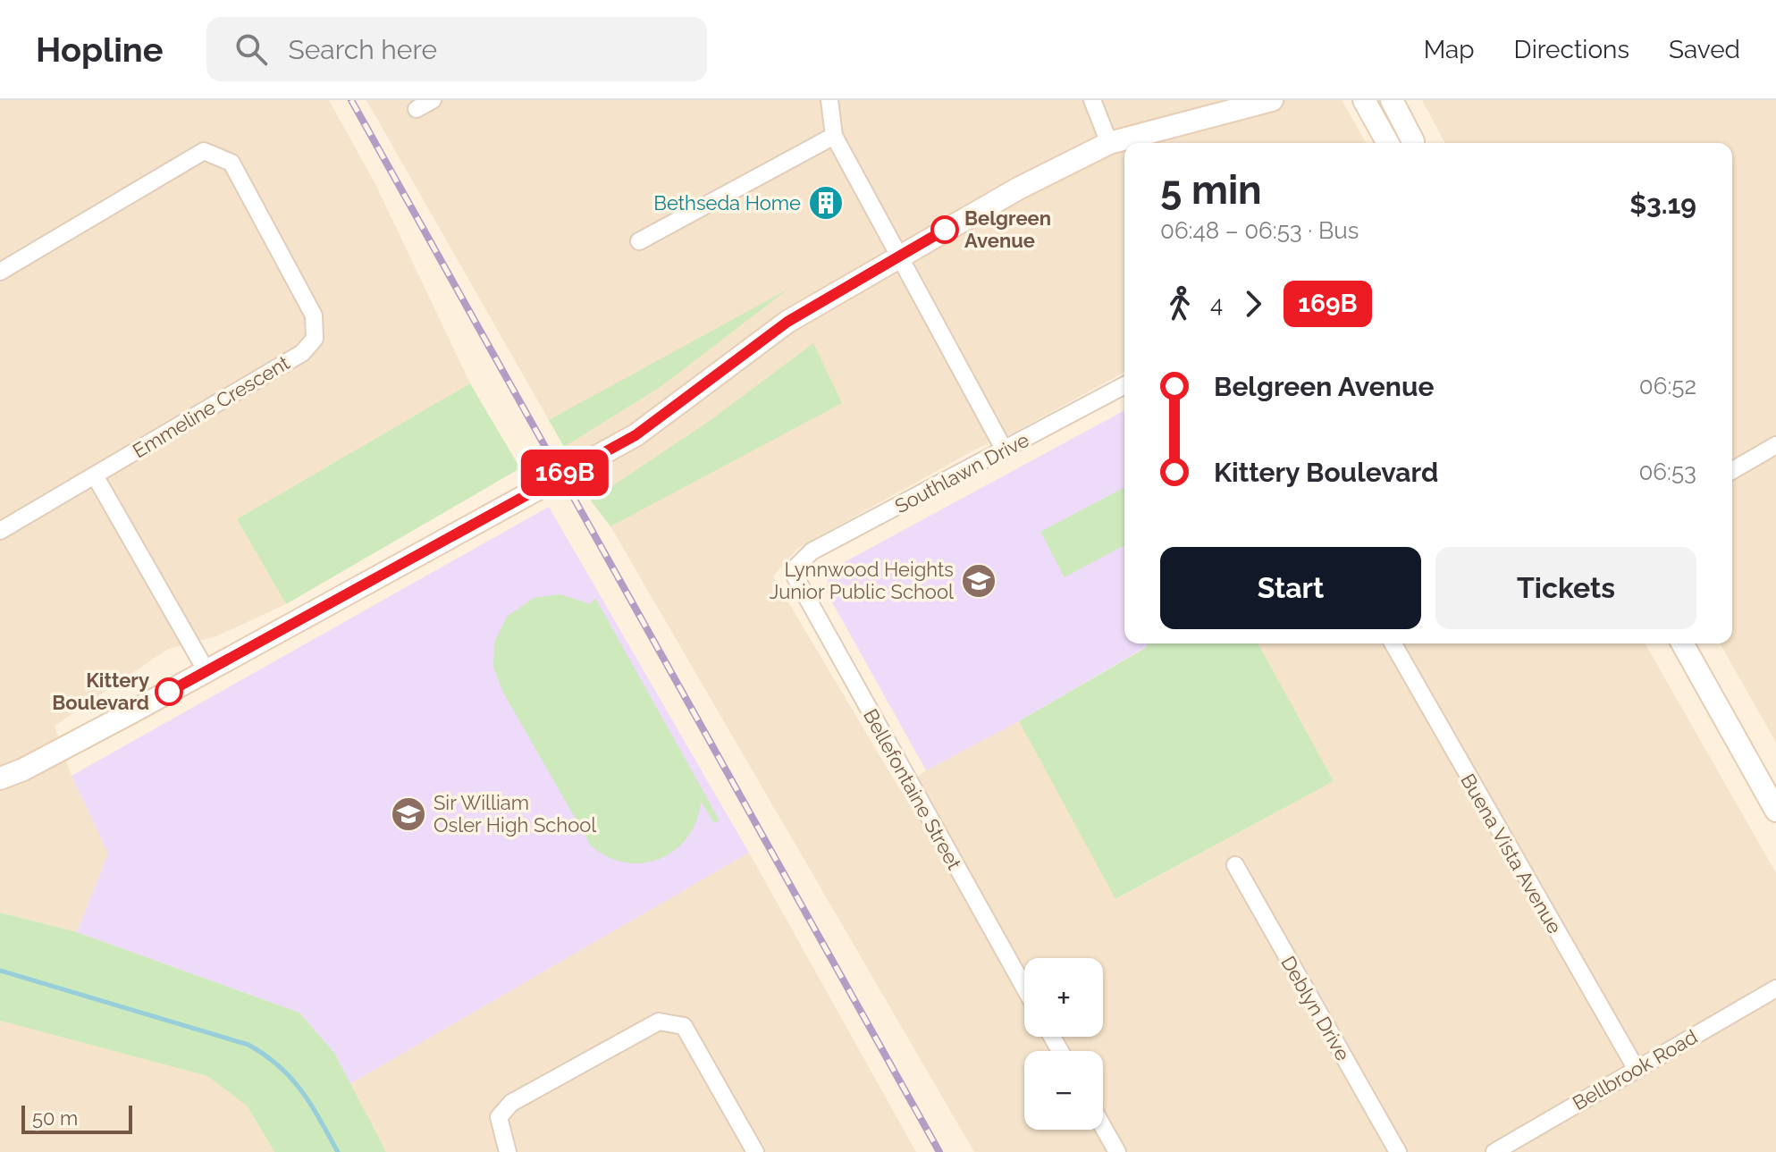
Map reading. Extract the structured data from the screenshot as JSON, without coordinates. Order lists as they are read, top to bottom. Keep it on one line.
{"streets":{"street":["Emmeline Crescent","Southlawn Drive","Bellefontaine Street","Buena Vista Avenue","Deblyn Drive","Bellbrook Road"]},"crossings":[["Southlawn Drive","Bellefontaine Street"],["Buena Vista Avenue","Bellbrook Road"]],"places":{"building":["Bethseda Home"],"other":["Belgreen Avenue","Kittery Boulevard"],"school or university":["Lynnwood Heights Junior Public School","Sir William Osler High School"]},"lines":["bus line 169B"],"scale_bar":"50 m","page":{"header":"Hopline","search":"Search here","nav":["Map","Directions","Saved"],"on_map":"169B","heading":["5 min","06:48 – 06:53 · Bus","$3.19"],"legs":["4","169B"],"list":[{"name":"Belgreen Avenue","value":"06:52"},{"name":"Kittery Boulevard","value":"06:53"}],"buttons":["Start","Tickets"],"map_buttons":["+","−"],"scale":"50 m"}}
